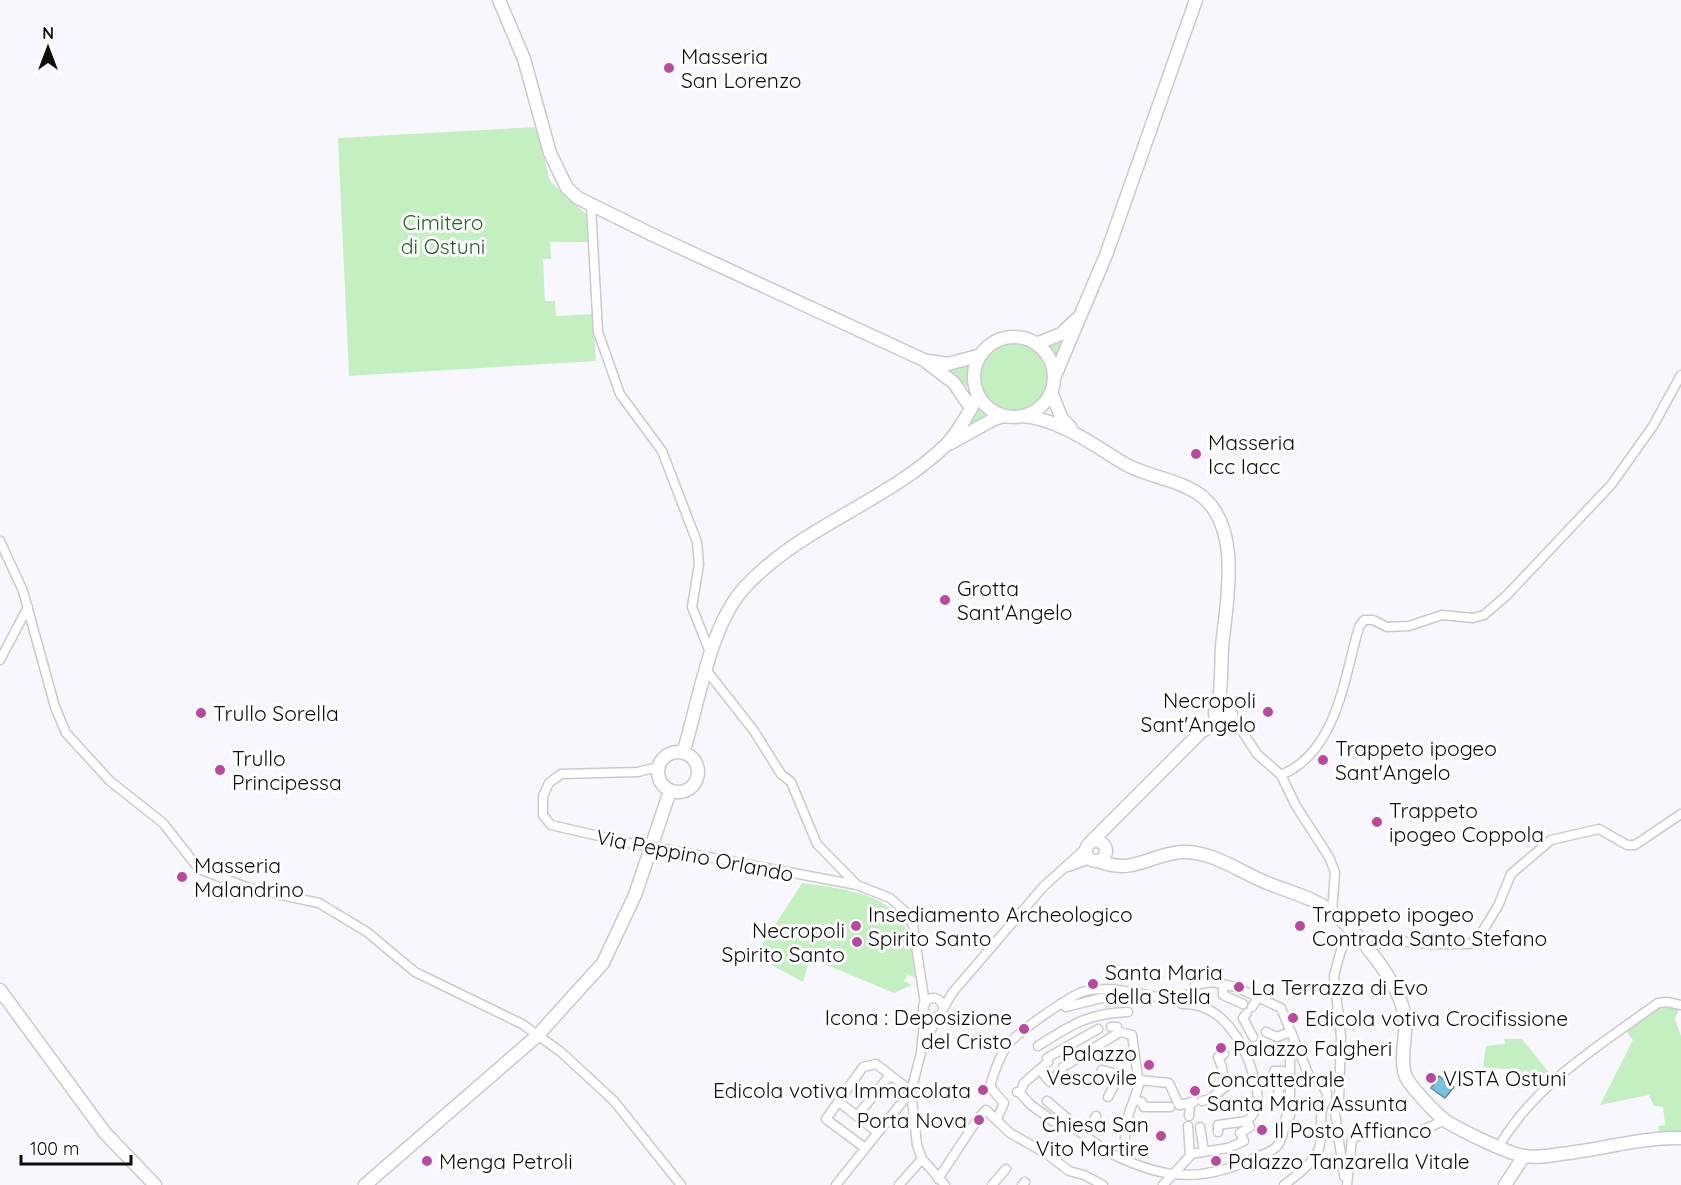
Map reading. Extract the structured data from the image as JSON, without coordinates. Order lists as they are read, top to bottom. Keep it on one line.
{"streets":{"street":["Via Peppino Orlando"]},"parks":["Cimitero di Ostuni"],"places":["Masseria San Lorenzo","Masseria Icc Iacc","Grotta Sant'Angelo","Necropoli Sant'Angelo","Trullo Sorella","Trappeto ipogeo Sant'Angelo","Trullo Principessa","Trappeto ipogeo Coppola","Masseria Malandrino","Insediamento Archeologico Spirito Santo","Trappeto ipogeo Contrada Santo Stefano","Necropoli Spirito Santo","Santa Maria della Stella","La Terrazza di Evo","Edicola votiva Crocifissione","Icona : Deposizione del Cristo","Palazzo Falgheri","Palazzo Vescovile","VISTA Ostuni","Edicola votiva Immacolata","Concattedrale Santa Maria Assunta","Porta Nova","Il Posto Affianco","Chiesa San Vito Martire","Menga Petroli","Palazzo Tanzarella Vitale"],"scale_bar":"100 m","north":"top"}
